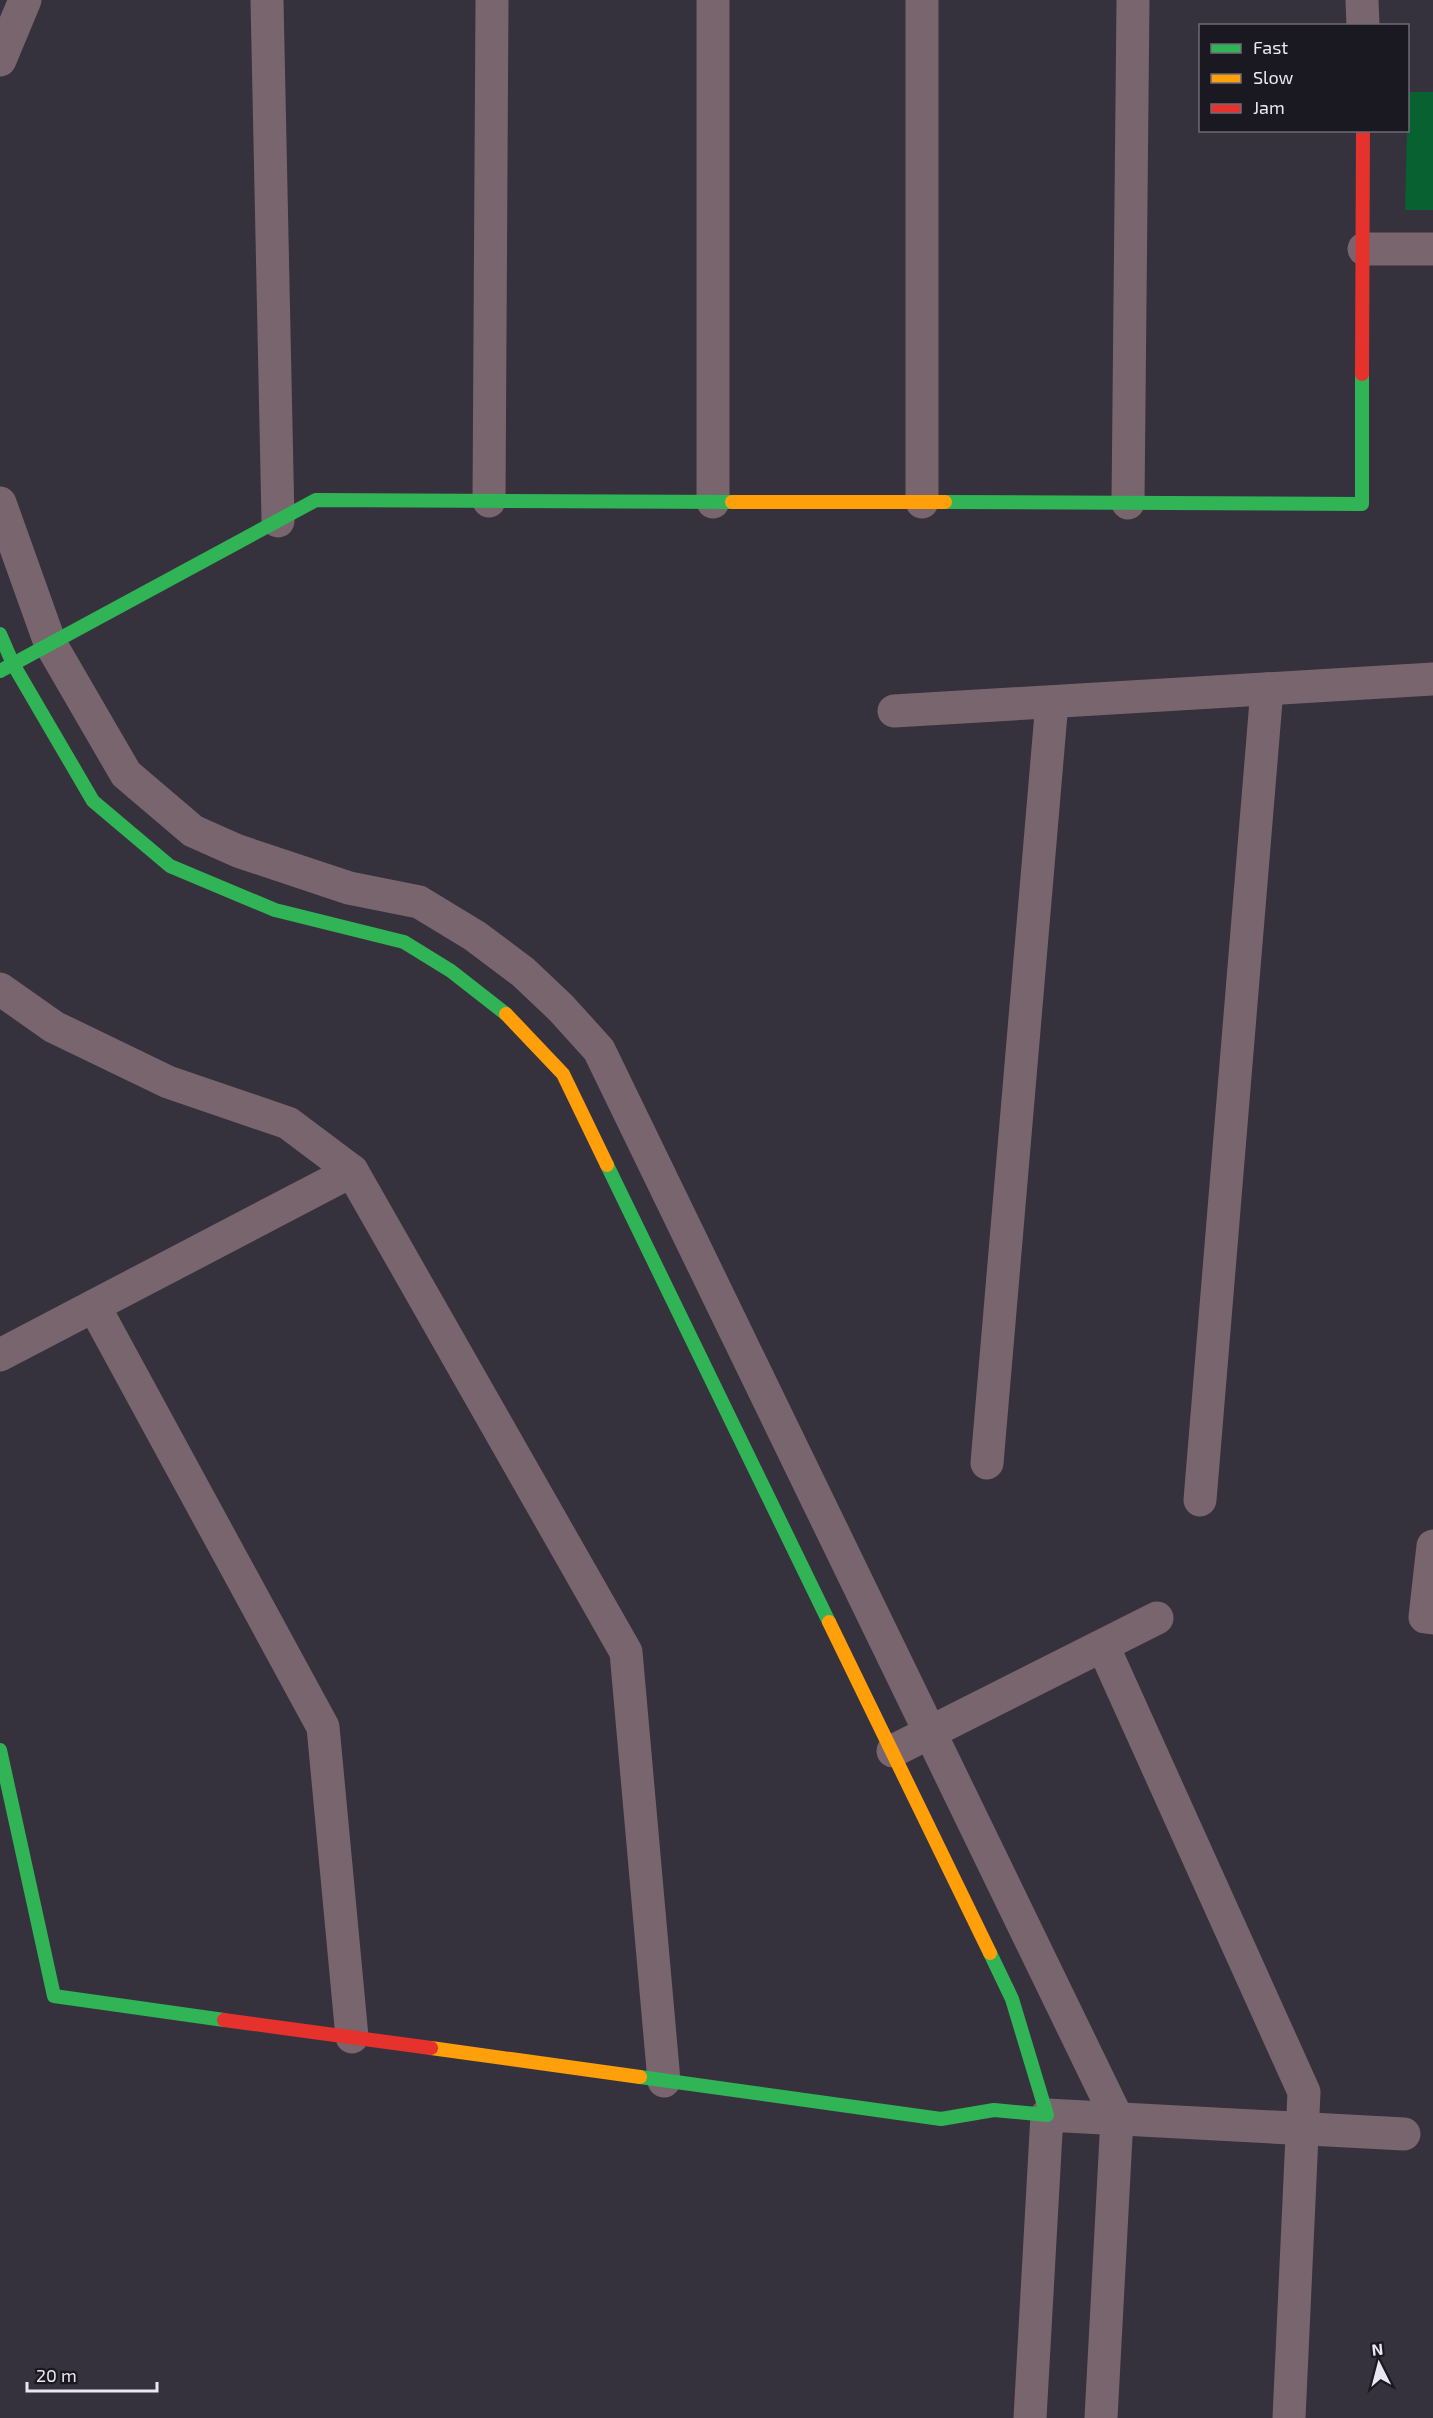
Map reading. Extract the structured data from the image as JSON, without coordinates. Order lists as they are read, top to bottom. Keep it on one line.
{"legend":["Fast","Slow","Jam"],"scale_bar":"20 m","north":"top"}
